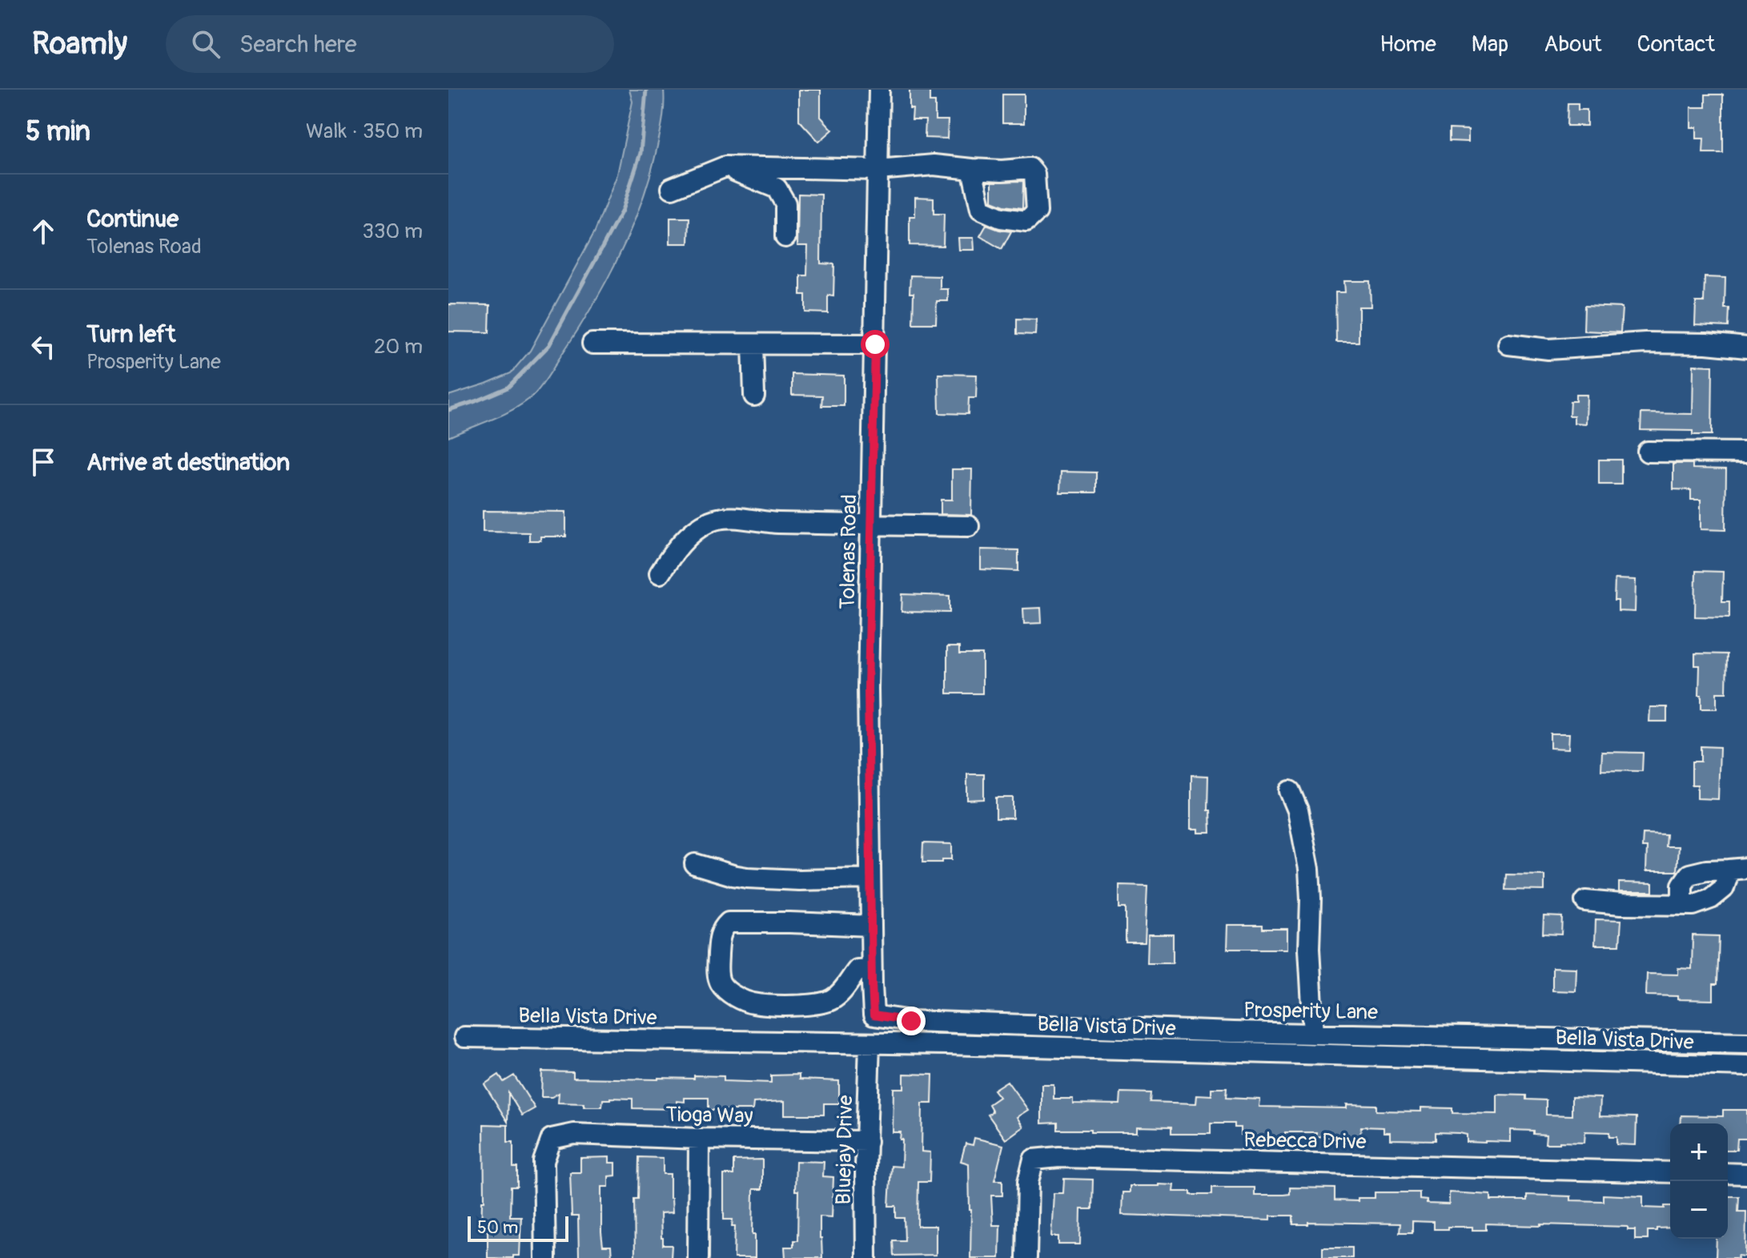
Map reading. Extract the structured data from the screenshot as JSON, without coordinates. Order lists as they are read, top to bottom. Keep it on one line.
{"streets":{"street":["Tolenas Road","Prosperity Lane","Bella Vista Drive","Tioga Way","Rebecca Drive","Bluejay Drive"]},"crossings":[["Tolenas Road","Prosperity Lane"],["Bella Vista Drive","Bluejay Drive"],["Tioga Way","Bluejay Drive"]],"scale_bar":"50 m","page":{"header":"Roamly","search":"Search here","nav":["Home","Map","About","Contact"],"heading":["5 min","Walk · 350 m"],"list":[["Continue","Tolenas Road","330 m"],["Turn left","Prosperity Lane","20 m"],"Arrive at destination"],"map_buttons":["+","−"],"scale":"50 m"}}
